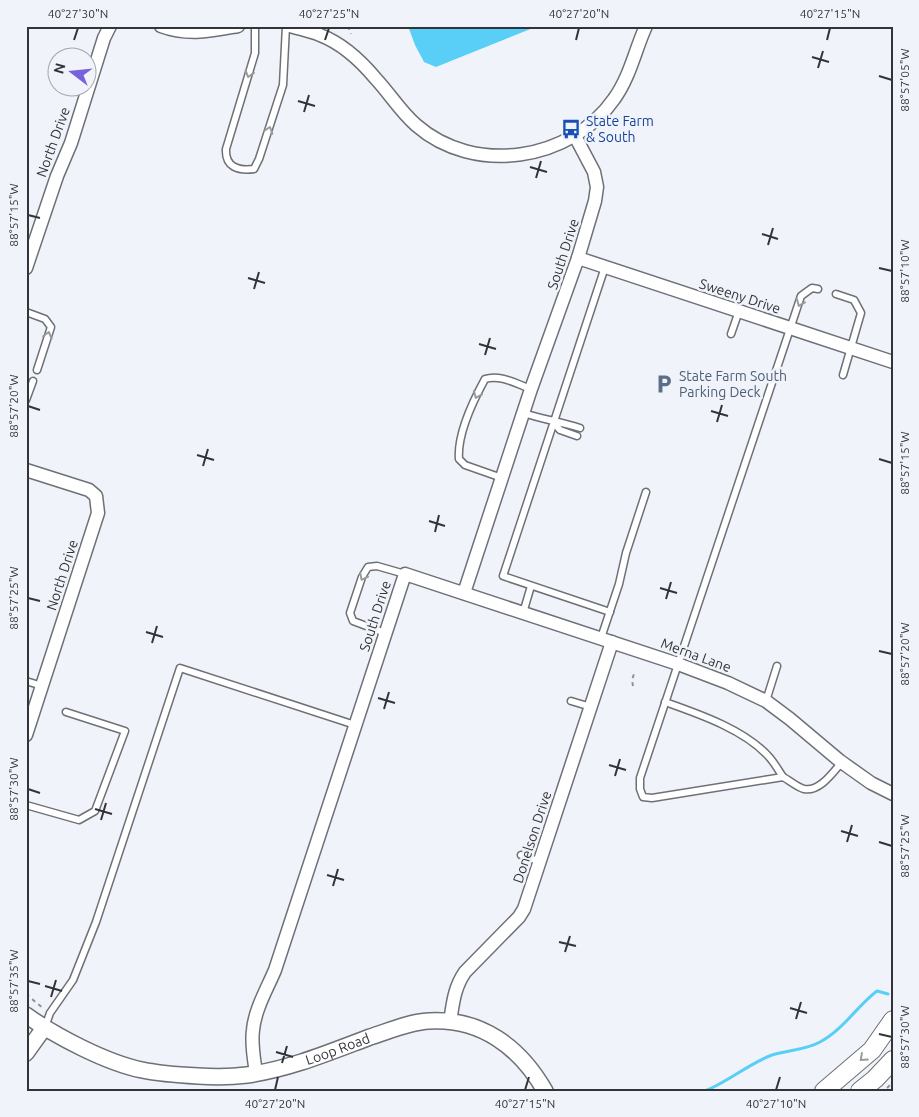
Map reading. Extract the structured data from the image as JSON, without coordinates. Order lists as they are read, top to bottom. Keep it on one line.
{"streets":{"street":["North Drive","South Drive","Sweeny Drive","Merna Lane","Donelson Drive","Loop Road"]},"crossings":[["South Drive","Sweeny Drive"],["South Drive","Merna Lane"],["South Drive","Loop Road"],["Merna Lane","Donelson Drive"],["Donelson Drive","Loop Road"]],"places":{"bus stop":["State Farm & South"],"parking":["State Farm South Parking Deck"]},"north":"left","coordinates":["40°27'30\"N","40°27'25\"N","40°27'20\"N","40°27'15\"N","88°57'05\"W","88°57'15\"W","88°57'10\"W","88°57'20\"W","88°57'25\"W","88°57'30\"W","88°57'35\"W","40°27'10\"N"]}
